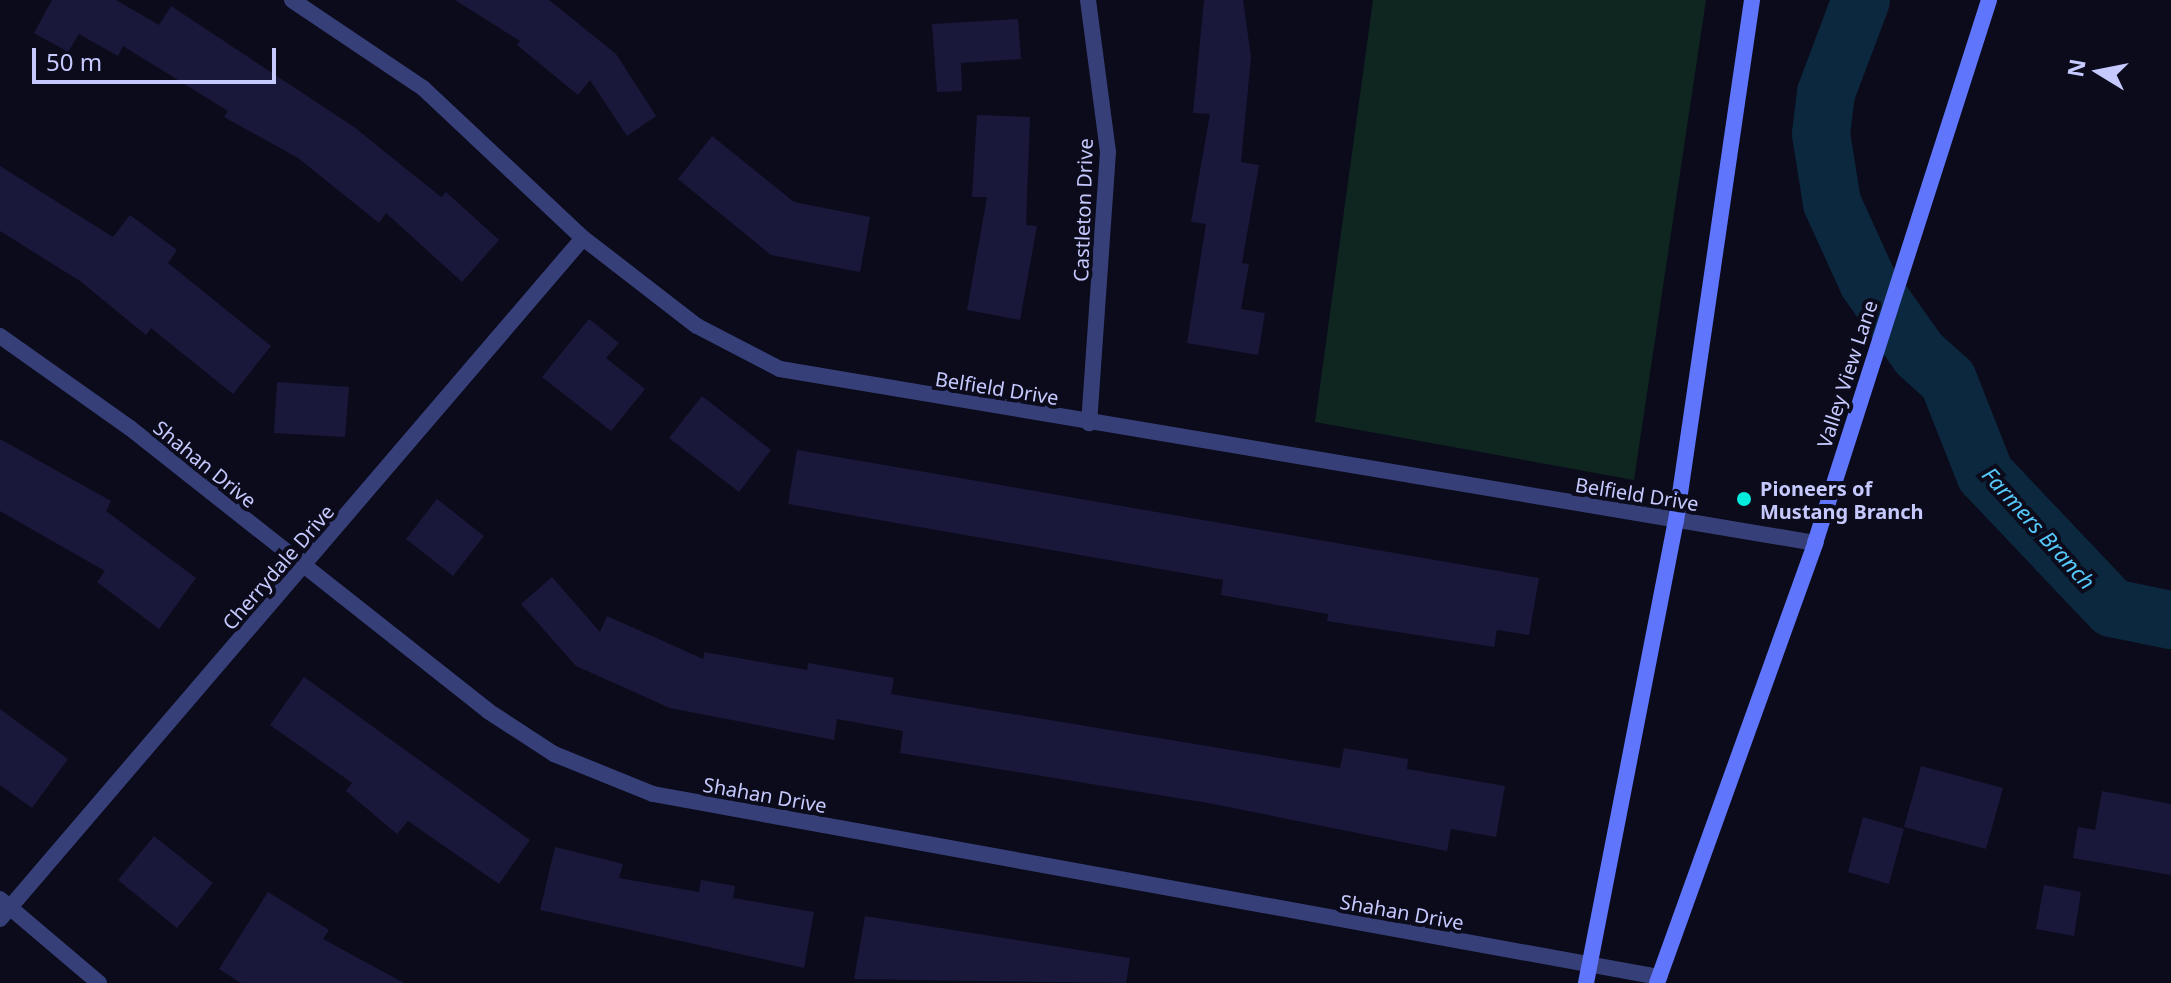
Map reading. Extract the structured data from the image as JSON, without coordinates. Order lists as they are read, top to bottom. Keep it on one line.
{"streets":{"main road":["Valley View Lane"],"street":["Castleton Drive","Belfield Drive","Shahan Drive","Cherrydale Drive"]},"crossings":[["Castleton Drive","Belfield Drive"],["Valley View Lane","Belfield Drive"],["Valley View Lane","Shahan Drive"],["Belfield Drive","Cherrydale Drive"],["Shahan Drive","Cherrydale Drive"]],"water":["Farmers Branch"],"places":["Pioneers of Mustang Branch"],"scale_bar":"50 m","north":"left"}
